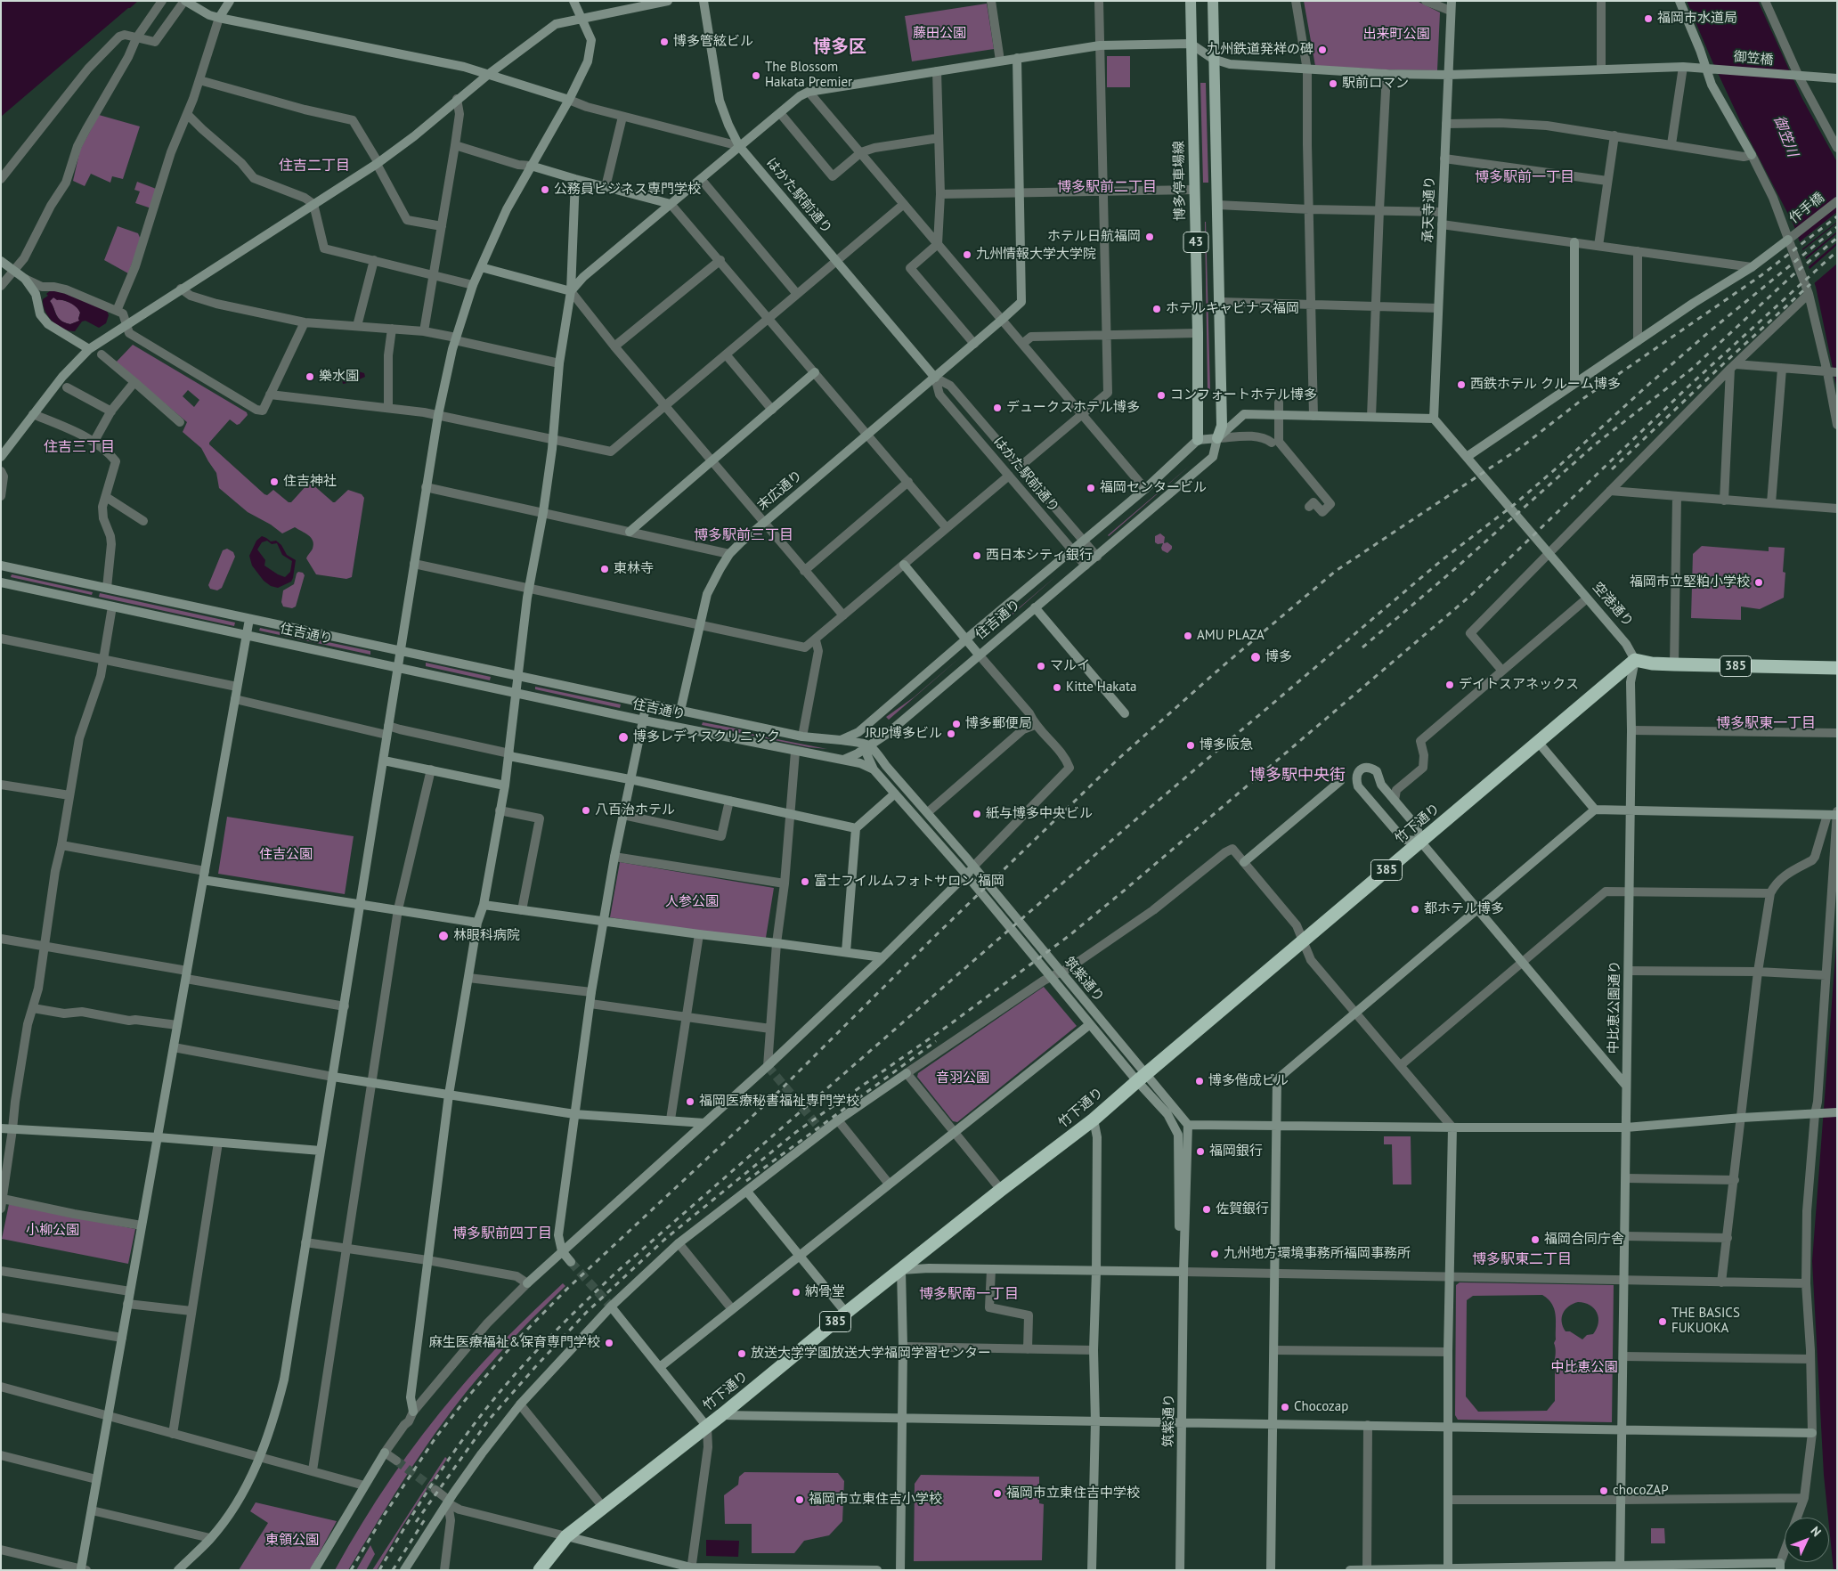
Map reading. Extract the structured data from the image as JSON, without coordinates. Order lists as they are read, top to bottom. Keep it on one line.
{"streets":{"highway":["385","竹下通り"],"main road":["博多停車場線","43"],"street":["御笠橋","はかた駅前通り","作手橋","承天寺通り","末広通り","空港通り","住吉通り","筑紫通り","中比恵公園通り"]},"crossings":[["御笠橋","博多停車場線"],["御笠橋","承天寺通り"],["御笠橋","43"],["博多停車場線","住吉通り"],["はかた駅前通り","末広通り"],["はかた駅前通り","住吉通り"],["承天寺通り","空港通り"],["43","住吉通り"],["末広通り","住吉通り"],["空港通り","385"],["空港通り","竹下通り"],["空港通り","中比恵公園通り"],["住吉通り","筑紫通り"],["385","竹下通り"],["385","中比恵公園通り"],["竹下通り","筑紫通り"],["竹下通り","中比恵公園通り"]],"districts":["博多区","住吉二丁目","博多駅前一丁目","博多駅前二丁目","住吉三丁目","博多駅前三丁目","博多駅東一丁目","博多駅中央街","博多駅前四丁目","博多駅東二丁目","博多駅南一丁目"],"water":["御笠川"],"parks":["藤田公園","出来町公園","住吉公園","人参公園","音羽公園","小柳公園","中比恵公園","東領公園"],"places":["福岡市水道局","博多管絃ビル","九州鉄道発祥の碑","The Blossom Hakata Premier","駅前ロマン","公務員ビジネス専門学校","ホテル日航福岡","九州情報大学大学院","ホテルキャビナス福岡","樂水園","西鉄ホテル クルーム博多","コンフォートホテル博多","デュークスホテル博多","住吉神社","福岡センタービル","西日本シティ銀行","東林寺","福岡市立堅粕小学校","AMU PLAZA","博多","マルイ","デイトスアネックス","Kitte Hakata","博多郵便局","JRJP博多ビル","博多レディスクリニック","博多阪急","八百治ホテル","紙与博多中央ビル","富士フイルムフォトサロン 福岡","都ホテル博多","林眼科病院","博多偕成ビル","福岡医療秘書福祉専門学校","福岡銀行","佐賀銀行","福岡合同庁舎","九州地方環境事務所福岡事務所","納骨堂","THE BASICS FUKUOKA","麻生医療福祉&保育専門学校","放送大学学園放送大学福岡学習センター","Chocozap","chocoZAP","福岡市立東住吉中学校","福岡市立東住吉小学校"],"north":"top right"}
